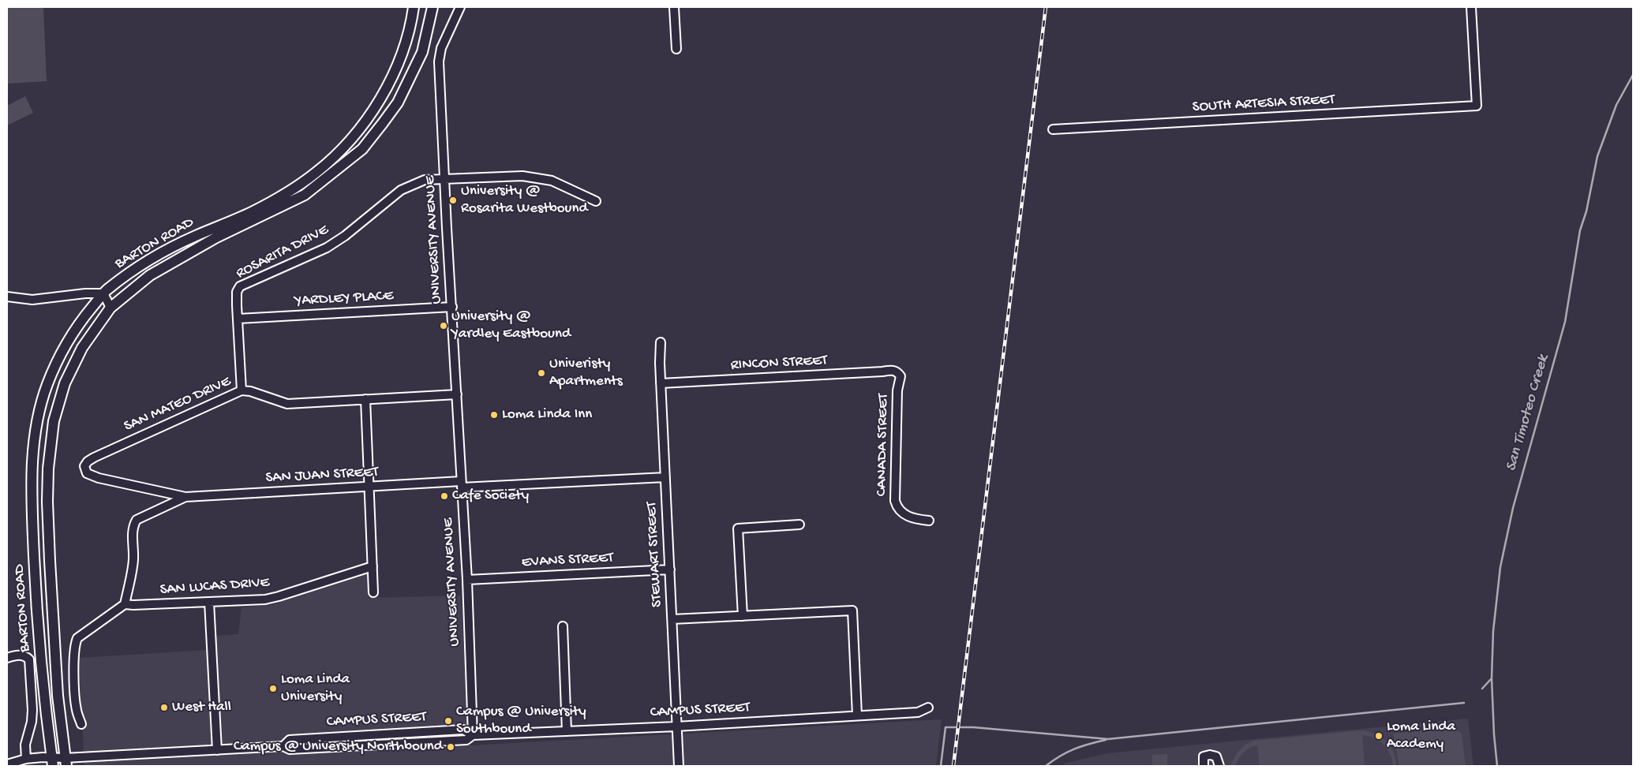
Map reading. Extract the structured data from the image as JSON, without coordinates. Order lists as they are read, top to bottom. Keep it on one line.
{"streets":{"main road":["BARTON ROAD"],"street":["SOUTH ARTESIA STREET","UNIVERSITY AVENUE","ROSARITA DRIVE","YARDLEY PLACE","RINCON STREET","SAN MATEO DRIVE","CANADA STREET","SAN JUAN STREET","STEWART STREET","EVANS STREET","SAN LUCAS DRIVE","CAMPUS STREET"]},"crossings":[["UNIVERSITY AVENUE","ROSARITA DRIVE"],["UNIVERSITY AVENUE","YARDLEY PLACE"],["UNIVERSITY AVENUE","SAN MATEO DRIVE"],["UNIVERSITY AVENUE","SAN JUAN STREET"],["UNIVERSITY AVENUE","EVANS STREET"],["UNIVERSITY AVENUE","CAMPUS STREET"],["BARTON ROAD","CAMPUS STREET"],["ROSARITA DRIVE","YARDLEY PLACE"],["ROSARITA DRIVE","SAN MATEO DRIVE"],["RINCON STREET","CANADA STREET"],["RINCON STREET","STEWART STREET"],["SAN MATEO DRIVE","SAN JUAN STREET"],["SAN JUAN STREET","STEWART STREET"],["SAN JUAN STREET","SAN LUCAS DRIVE"],["STEWART STREET","EVANS STREET"],["STEWART STREET","CAMPUS STREET"]],"water":["San Timoteo Creek"],"places":["University @ Rosarita Westbound","University @ Yardley Eastbound","Univeristy Apartments","Loma Linda Inn","Cafe Society","Loma Linda University","West Hall","Campus @ University Southbound","Loma Linda Academy","Campus @ University Northbound"]}
